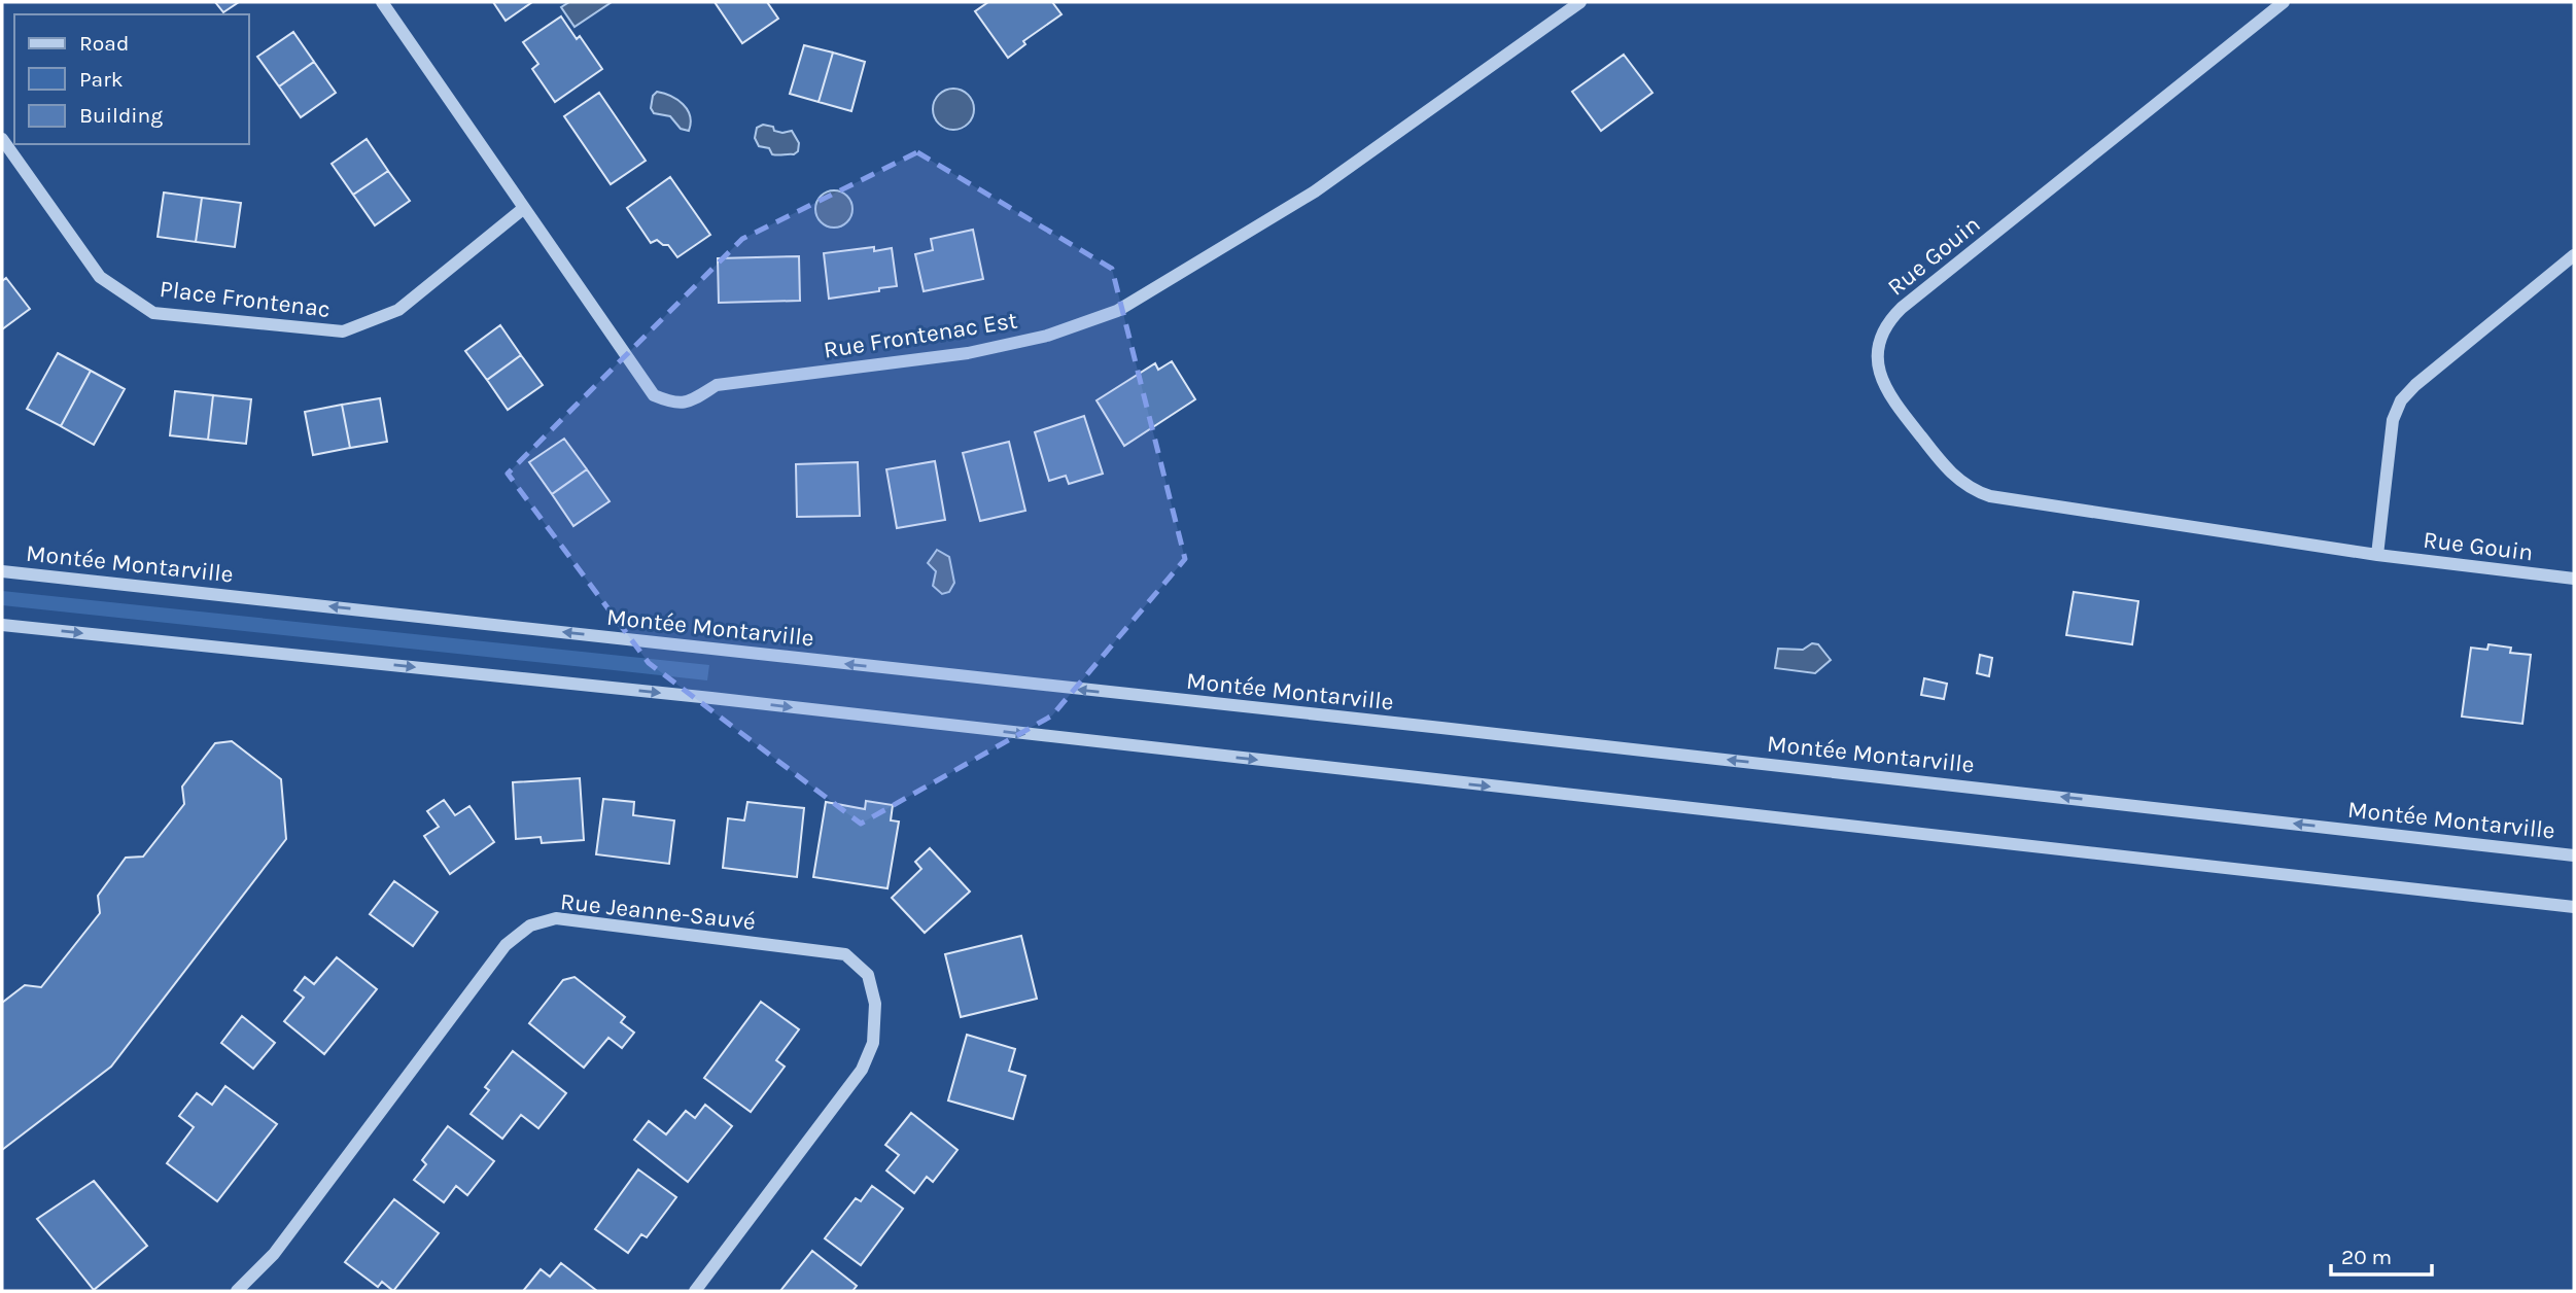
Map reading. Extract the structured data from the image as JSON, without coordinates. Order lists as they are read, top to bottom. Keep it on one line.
{"streets":{"street":["Rue Gouin","Place Frontenac","Rue Frontenac Est","Montée Montarville","Rue Jeanne-Sauvé"]},"crossings":[["Place Frontenac","Rue Frontenac Est"]],"legend":["Road","Park","Building"],"scale_bar":"20 m"}
